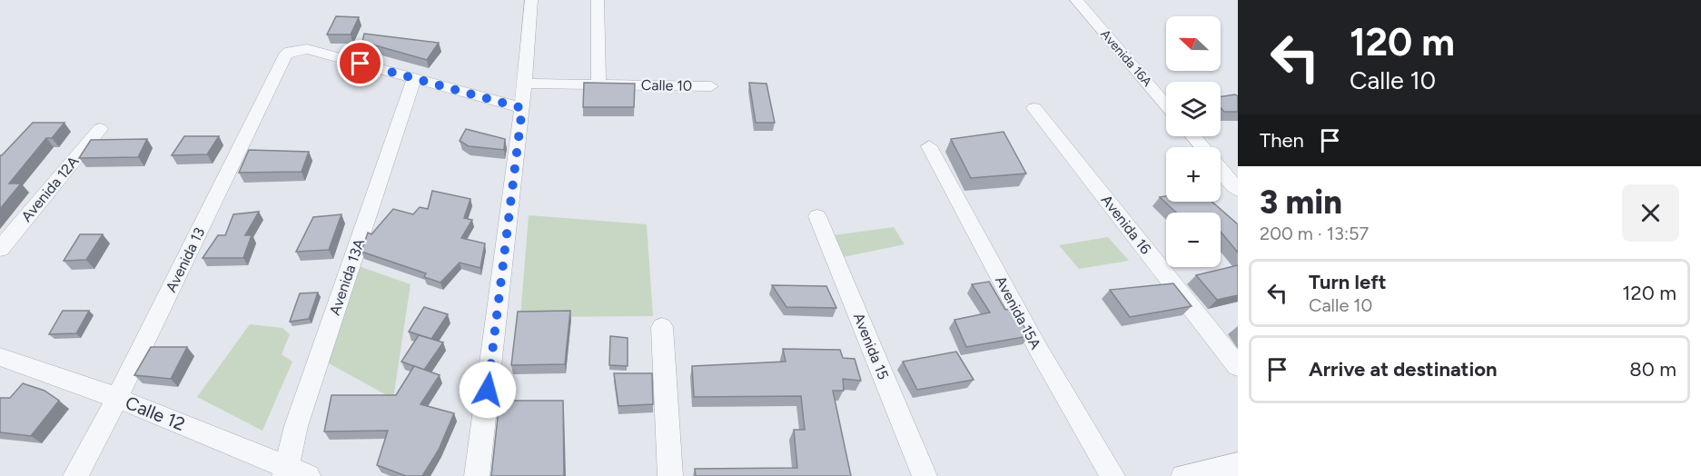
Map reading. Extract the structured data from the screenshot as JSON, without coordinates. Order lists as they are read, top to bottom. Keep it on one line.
{"streets":{"street":["Avenida 16A","Calle 10","Avenida 12A","Avenida 16","Avenida 13","Avenida 13A","Avenida 15A","Avenida 15","Calle 12"]},"crossings":[["Avenida 13","Avenida 13A"],["Avenida 13","Calle 12"],["Avenida 13A","Calle 12"]],"north":"left","page":{"turn":["120 m","Calle 10"],"map_buttons":["+","−"],"then":"Then","heading":["3 min","200 m · 13:57"],"list":[{"name":"Turn left","note":"Calle 10","value":"120 m"},{"name":"Arrive at destination","value":"80 m"}]}}
